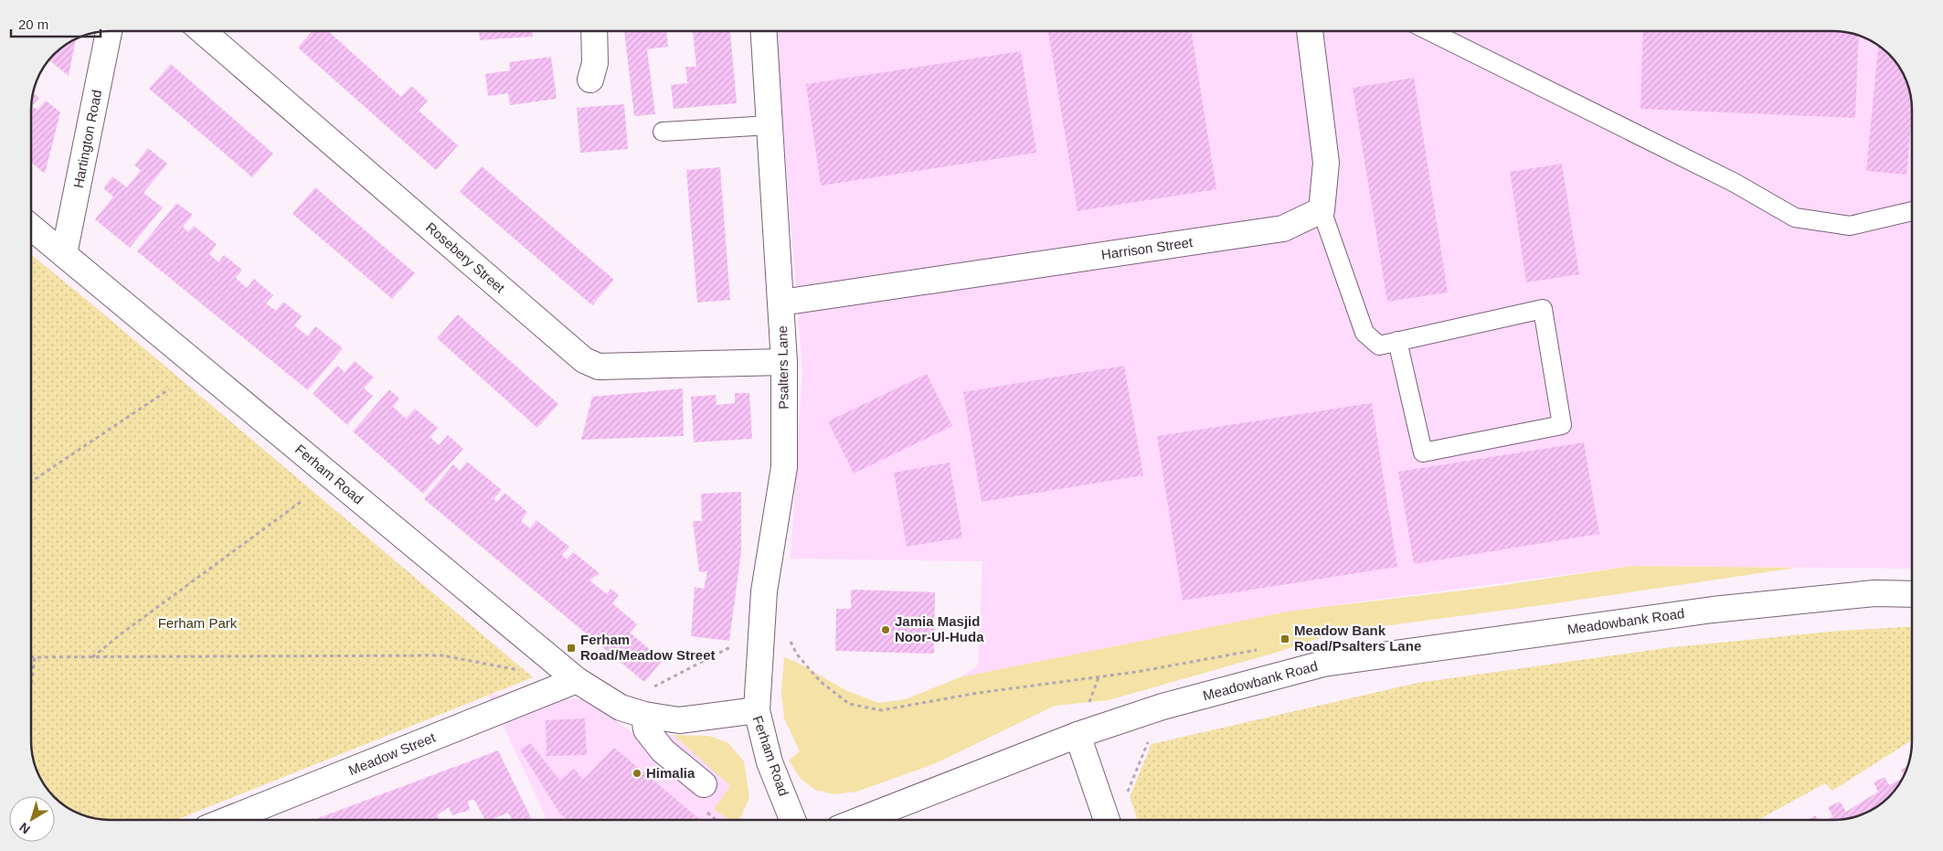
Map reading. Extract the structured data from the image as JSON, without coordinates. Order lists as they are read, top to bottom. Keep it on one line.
{"streets":{"street":["Hartington Road","Harrison Street","Rosebery Street","Psalters Lane","Ferham Road","Meadowbank Road","Meadow Street"]},"crossings":[["Hartington Road","Ferham Road"],["Harrison Street","Psalters Lane"],["Rosebery Street","Psalters Lane"],["Psalters Lane","Ferham Road"],["Ferham Road","Meadow Street"]],"parks":["Ferham Park"],"places":{"other":["Jamia Masjid Noor-Ul-Huda","Himalia"],"transit":["Meadow Bank Road/Psalters Lane","Ferham Road/Meadow Street"]},"scale_bar":"20 m","north":"bottom left"}
